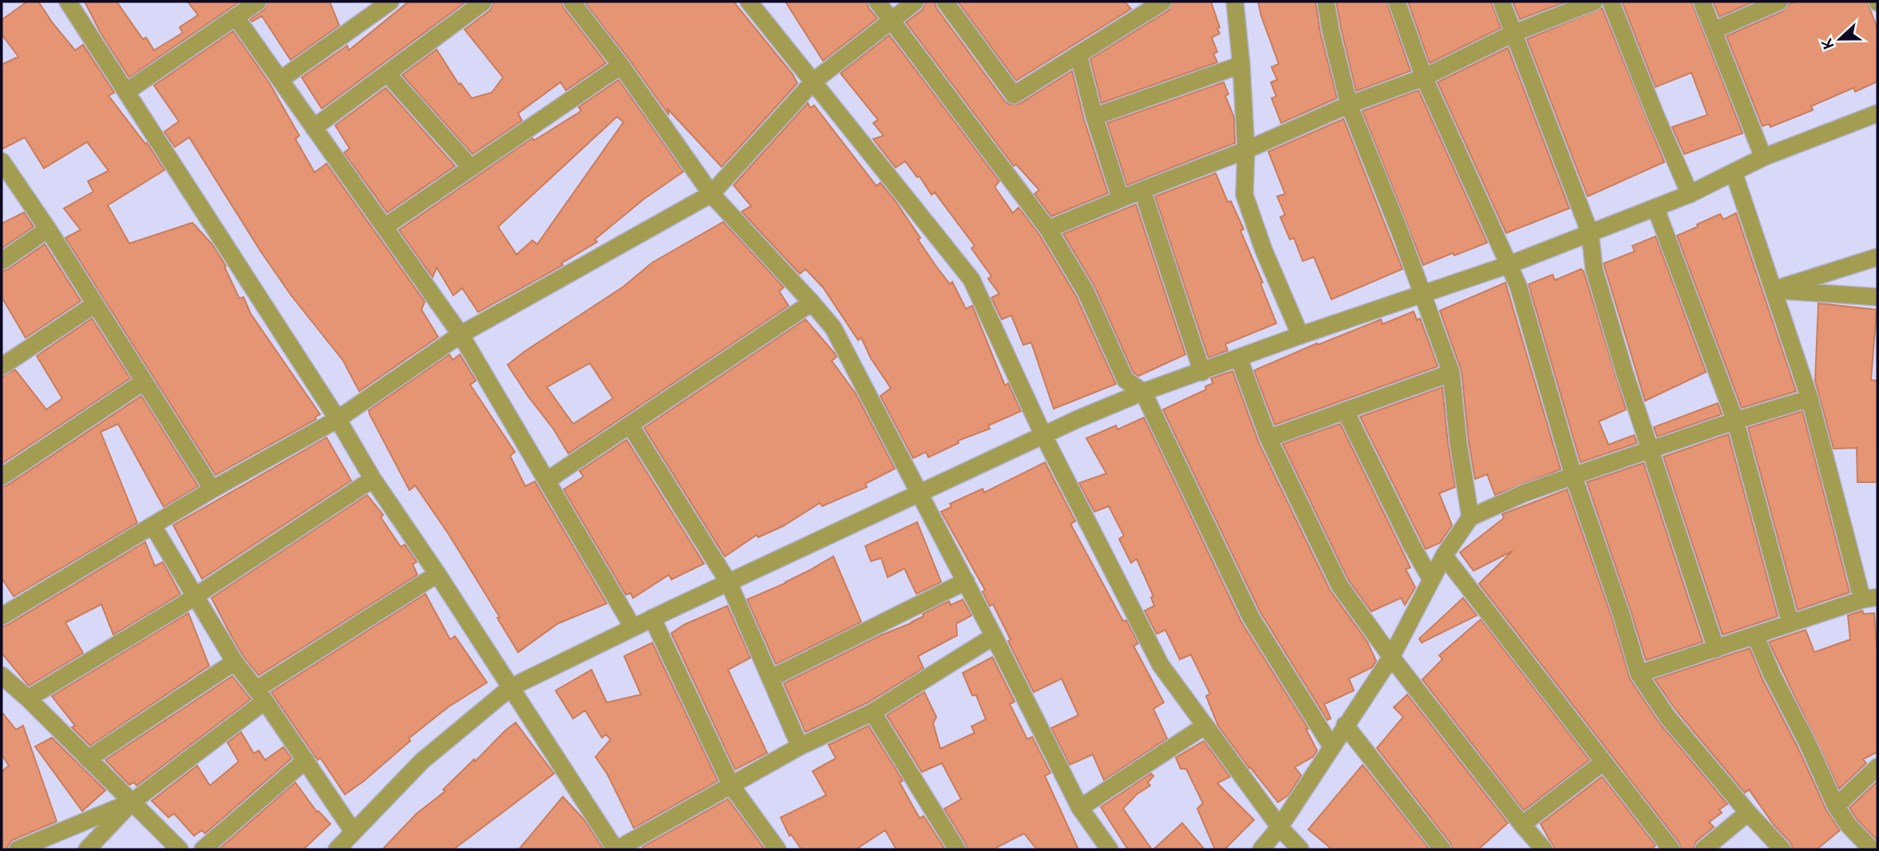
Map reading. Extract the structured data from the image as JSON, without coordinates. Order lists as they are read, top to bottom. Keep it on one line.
{"north":"left"}
